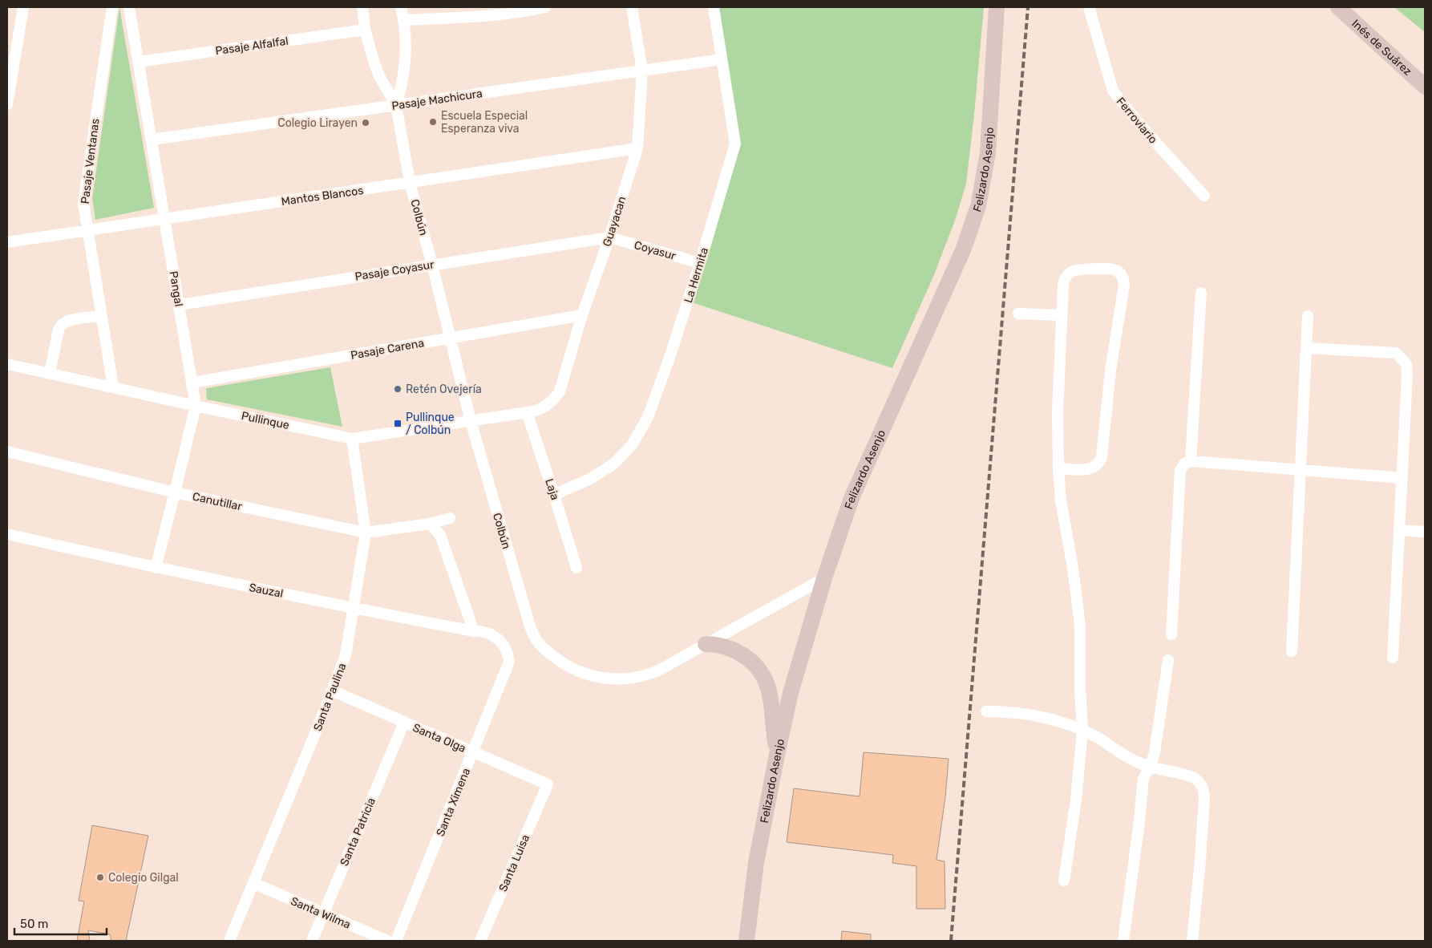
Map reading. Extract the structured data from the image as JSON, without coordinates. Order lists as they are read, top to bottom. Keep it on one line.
{"streets":{"street":["Pasaje Alfalfal","Inés de Suárez","Pasaje Machicura","Ferroviario","Pasaje Ventanas","Felizardo Asenjo","Mantos Blancos","Colbún","Guayacan","Coyasur","Pasaje Coyasur","La Hermita","Pangal","Pasaje Carena","Pullinque","Laja","Canutillar","Sauzal","Santa Paulina","Santa Olga","Santa Ximena","Santa Patricia","Santa Luisa","Santa Wilma"]},"crossings":[["Pasaje Alfalfal","Colbún"],["Pasaje Alfalfal","Pangal"],["Pasaje Machicura","Colbún"],["Pasaje Machicura","Guayacan"],["Pasaje Machicura","La Hermita"],["Pasaje Machicura","Pangal"],["Pasaje Ventanas","Mantos Blancos"],["Pasaje Ventanas","Pullinque"],["Felizardo Asenjo","Colbún"],["Mantos Blancos","Colbún"],["Mantos Blancos","Guayacan"],["Mantos Blancos","Pangal"],["Colbún","Pasaje Coyasur"],["Colbún","Pasaje Carena"],["Colbún","Pullinque"],["Guayacan","Coyasur"],["Guayacan","Pasaje Coyasur"],["Guayacan","Pasaje Carena"],["Guayacan","Pullinque"],["Guayacan","Laja"],["Coyasur","Pasaje Coyasur"],["Coyasur","La Hermita"],["Pasaje Coyasur","Pangal"],["La Hermita","Laja"],["Pangal","Pasaje Carena"],["Pangal","Pullinque"],["Pangal","Canutillar"],["Pangal","Sauzal"],["Pullinque","Laja"],["Pullinque","Santa Paulina"],["Canutillar","Santa Paulina"],["Sauzal","Santa Paulina"],["Sauzal","Santa Ximena"],["Santa Paulina","Santa Olga"],["Santa Paulina","Santa Wilma"],["Santa Olga","Santa Ximena"],["Santa Olga","Santa Patricia"],["Santa Olga","Santa Luisa"],["Santa Patricia","Santa Wilma"]],"places":{"other":["Escuela Especial Esperanza viva","Colegio Lirayen","Retén Ovejería","Colegio Gilgal"],"transit":["Pullinque / Colbún"]},"scale_bar":"50 m"}
